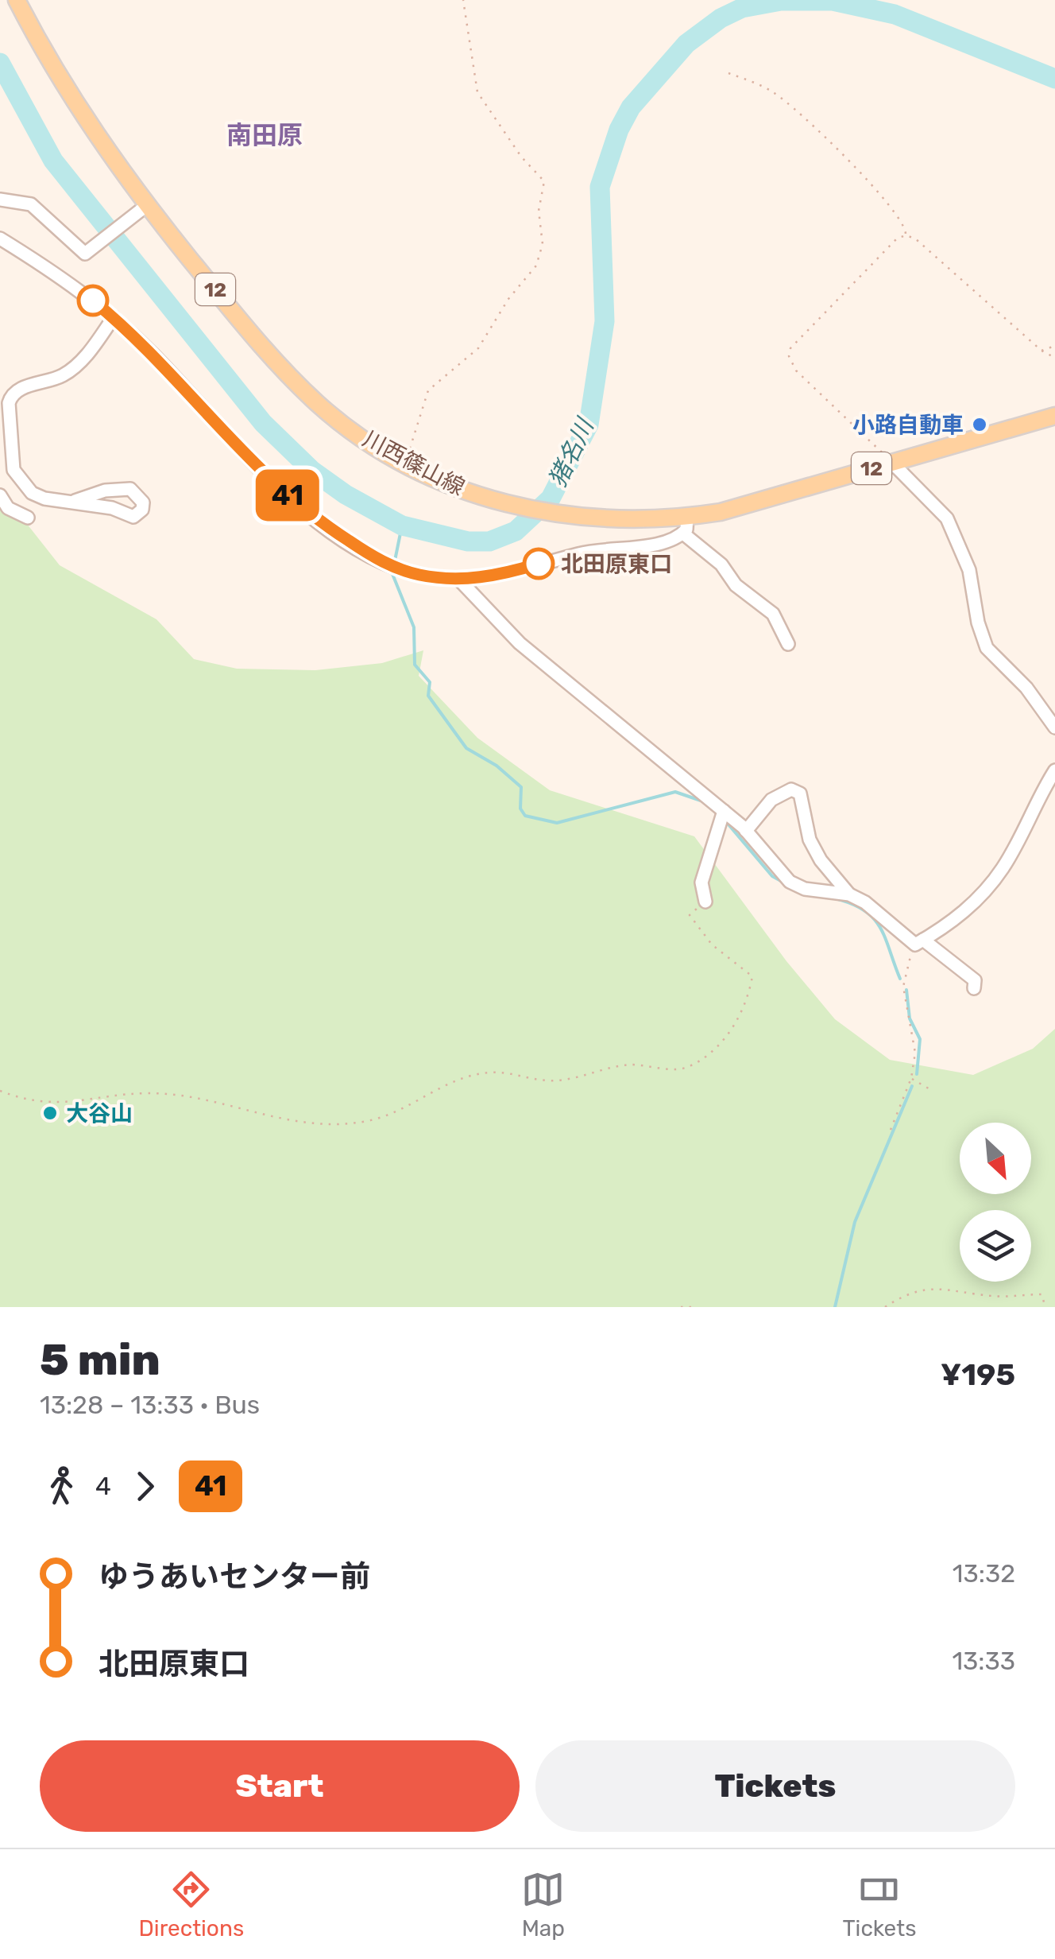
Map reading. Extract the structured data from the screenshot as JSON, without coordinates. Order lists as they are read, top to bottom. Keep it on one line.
{"streets":{"main road":["12","川西篠山線"]},"districts":["南田原"],"water":["猪名川"],"places":["小路自動車","北田原東口","大谷山"],"lines":["bus line 41"],"north":"bottom right","page":{"on_map":"41","heading":["5 min","13:28 – 13:33 · Bus","¥195"],"legs":["4","41"],"list":[{"name":"ゆうあいセンター前","value":"13:32"},{"name":"北田原東口","value":"13:33"}],"buttons":["Start","Tickets"],"tabs":["Directions","Map","Tickets"]}}
